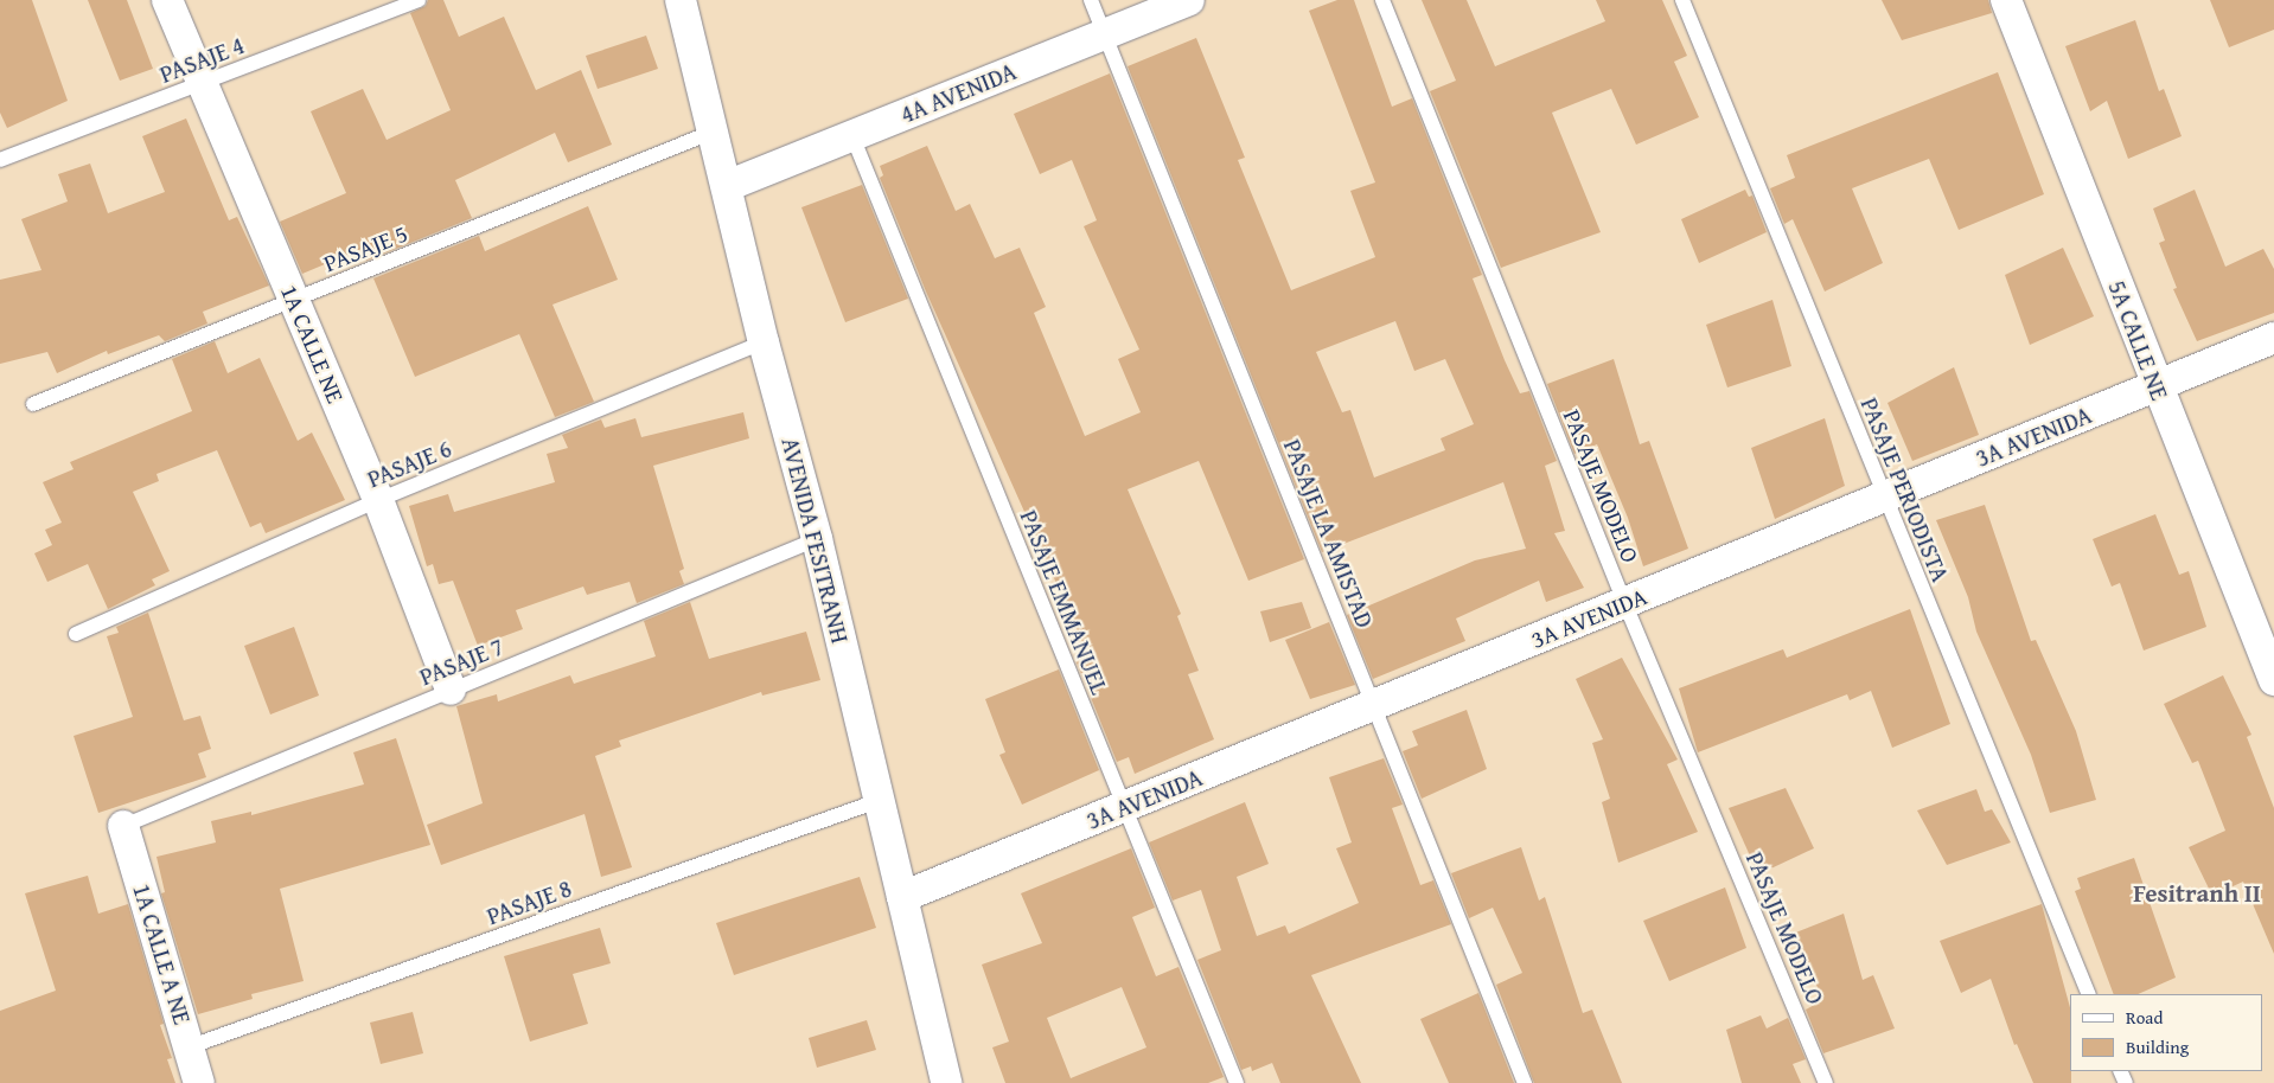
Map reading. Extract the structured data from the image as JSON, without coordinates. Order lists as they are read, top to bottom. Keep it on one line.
{"streets":{"street":["4A AVENIDA","5A CALLE NE","1A CALLE NE","3A AVENIDA","AVENIDA FESITRANH","1A CALLE A NE"],"lane":["PASAJE 4","PASAJE 5","PASAJE 6","PASAJE MODELO","PASAJE PERIODISTA","PASAJE LA AMISTAD","PASAJE EMMANUEL","PASAJE 7","PASAJE 8"]},"crossings":[["PASAJE 4","1A CALLE NE"],["4A AVENIDA","PASAJE LA AMISTAD"],["4A AVENIDA","AVENIDA FESITRANH"],["4A AVENIDA","PASAJE EMMANUEL"],["PASAJE 5","1A CALLE NE"],["PASAJE 5","AVENIDA FESITRANH"],["5A CALLE NE","3A AVENIDA"],["1A CALLE NE","PASAJE 6"],["1A CALLE NE","PASAJE 7"],["3A AVENIDA","PASAJE MODELO"],["3A AVENIDA","PASAJE PERIODISTA"],["3A AVENIDA","PASAJE LA AMISTAD"],["3A AVENIDA","AVENIDA FESITRANH"],["3A AVENIDA","PASAJE EMMANUEL"],["PASAJE 6","AVENIDA FESITRANH"],["AVENIDA FESITRANH","PASAJE 7"],["AVENIDA FESITRANH","PASAJE 8"],["PASAJE 7","1A CALLE A NE"],["PASAJE 8","1A CALLE A NE"]],"districts":["Fesitranh II"],"legend":["Road","Building"]}
